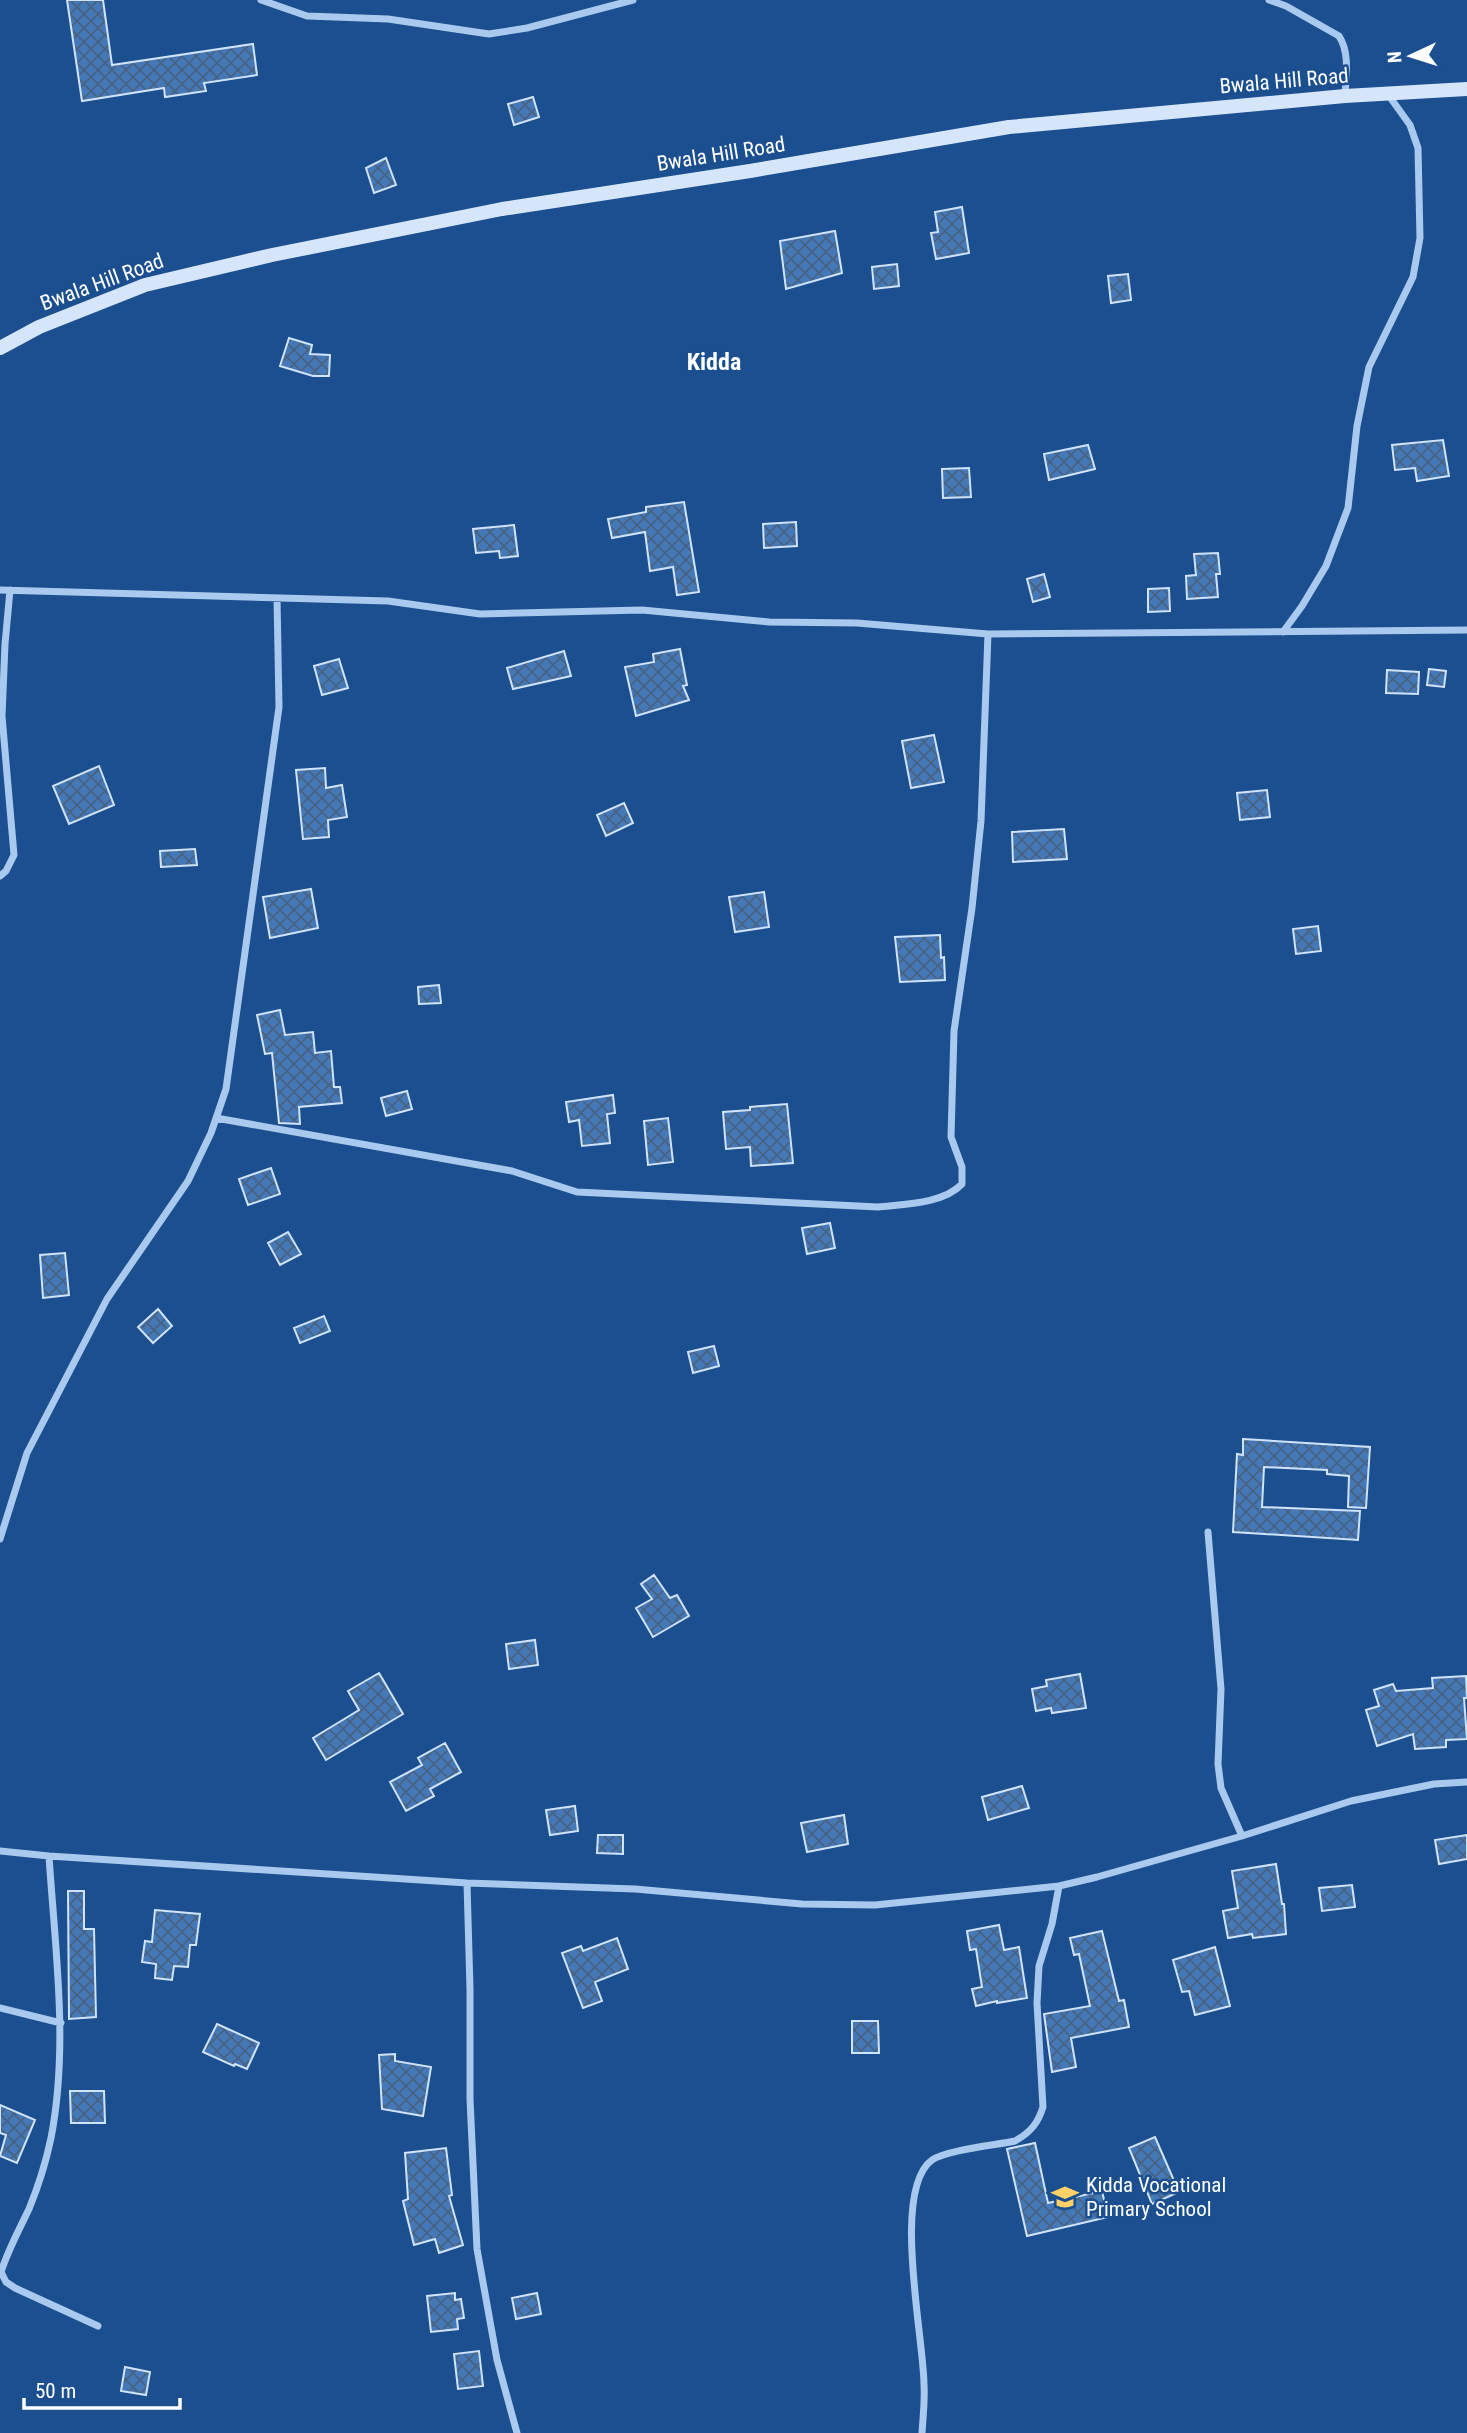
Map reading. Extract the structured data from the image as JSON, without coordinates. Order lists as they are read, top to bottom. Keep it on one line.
{"streets":{"street":["Bwala Hill Road"]},"districts":["Kidda"],"places":{"school or university":["Kidda Vocational Primary School"]},"scale_bar":"50 m","north":"left"}
